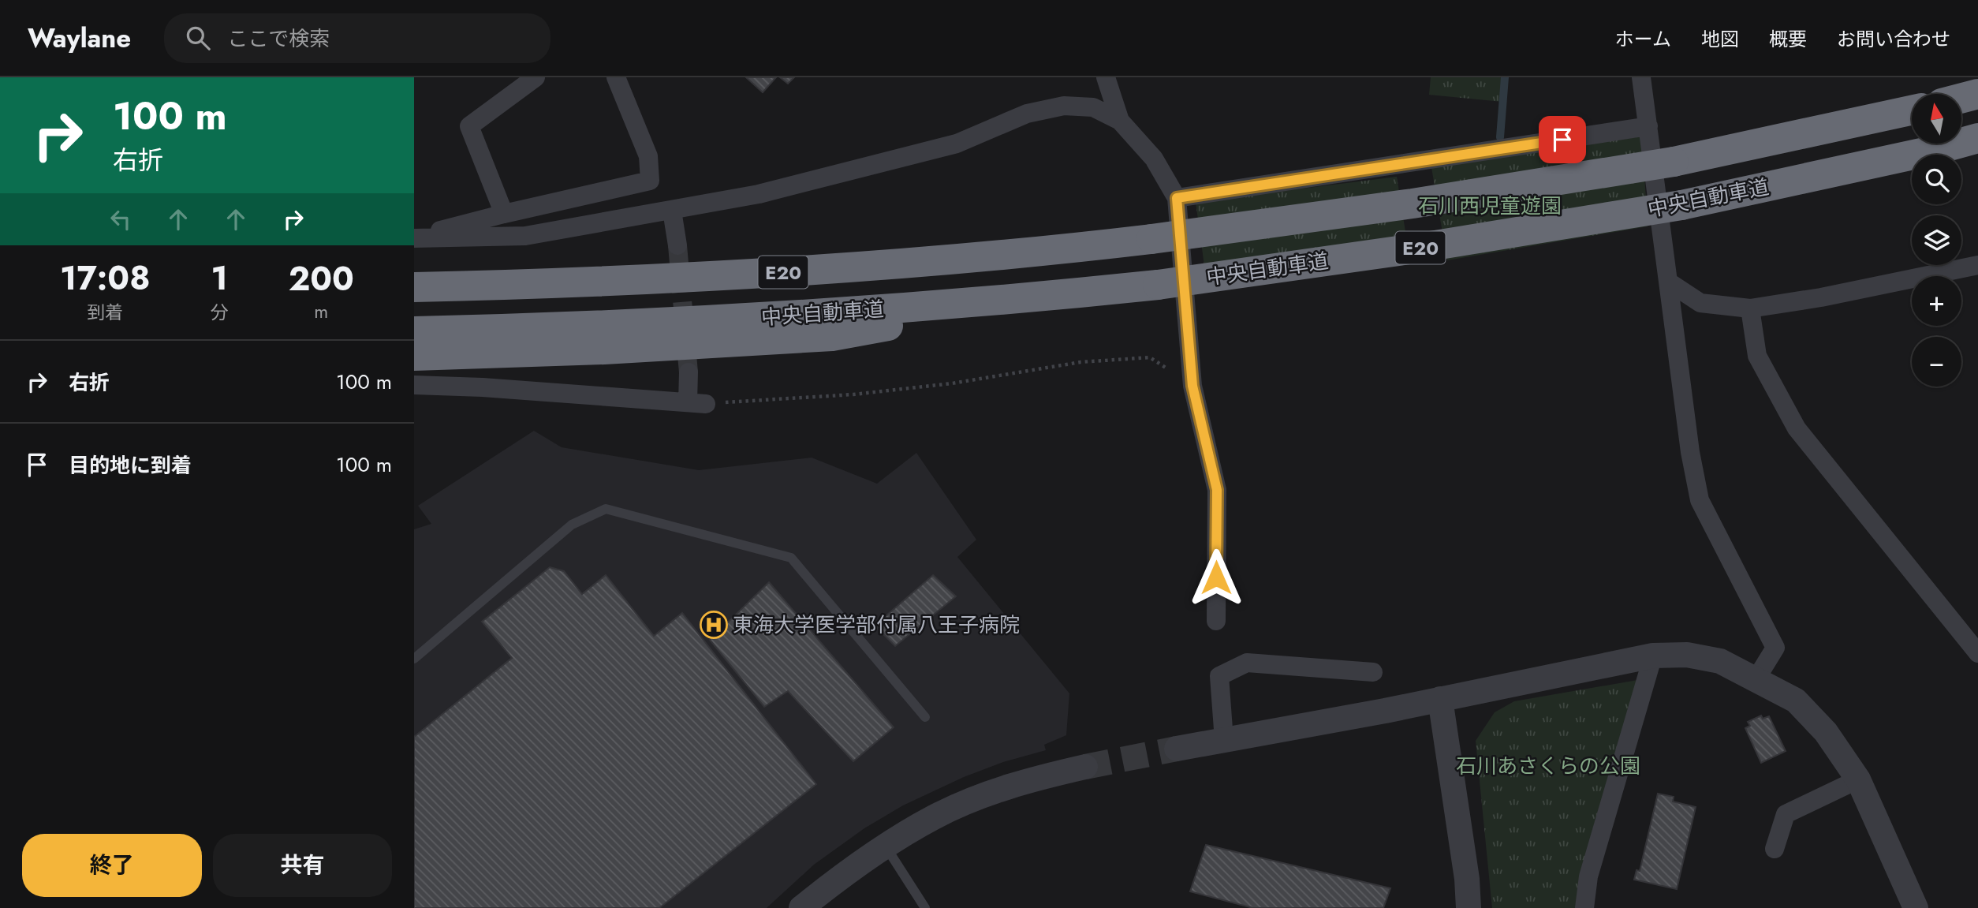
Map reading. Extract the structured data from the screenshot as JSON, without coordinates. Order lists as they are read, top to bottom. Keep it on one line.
{"streets":{"highway":["中央自動車道","E20"]},"parks":["石川西児童遊園","石川あさくらの公園"],"places":{"hospital":["東海大学医学部付属八王子病院"]},"north":"top","page":{"header":"Waylane","search":"ここで検索","nav":["ホーム","地図","概要","お問い合わせ"],"turn":["100 m","右折"],"map_buttons":["+","−"],"eta":["17:08","到着","1","分","200","m"],"list":[{"name":"右折","value":"100 m"},{"name":"目的地に到着","value":"100 m"}],"buttons":["終了","共有"]}}
